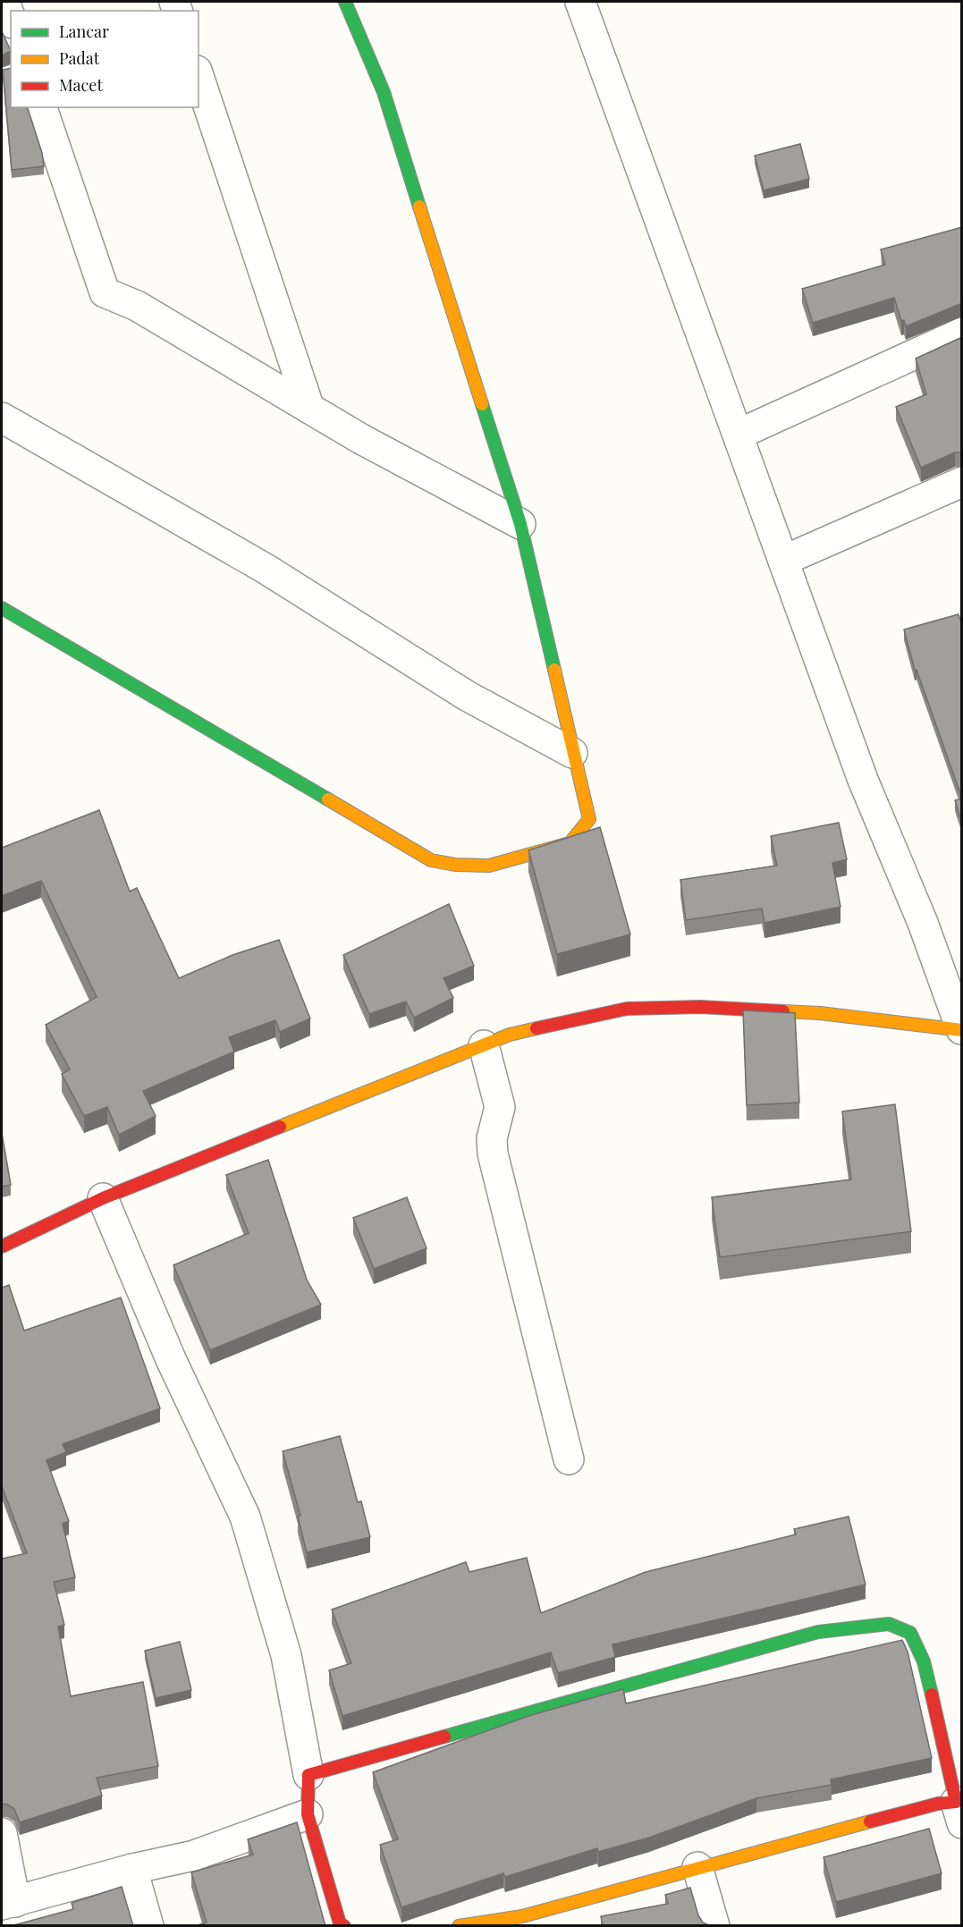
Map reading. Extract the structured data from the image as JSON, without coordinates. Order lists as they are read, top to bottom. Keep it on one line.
{"legend":["Lancar","Padat","Macet"]}
